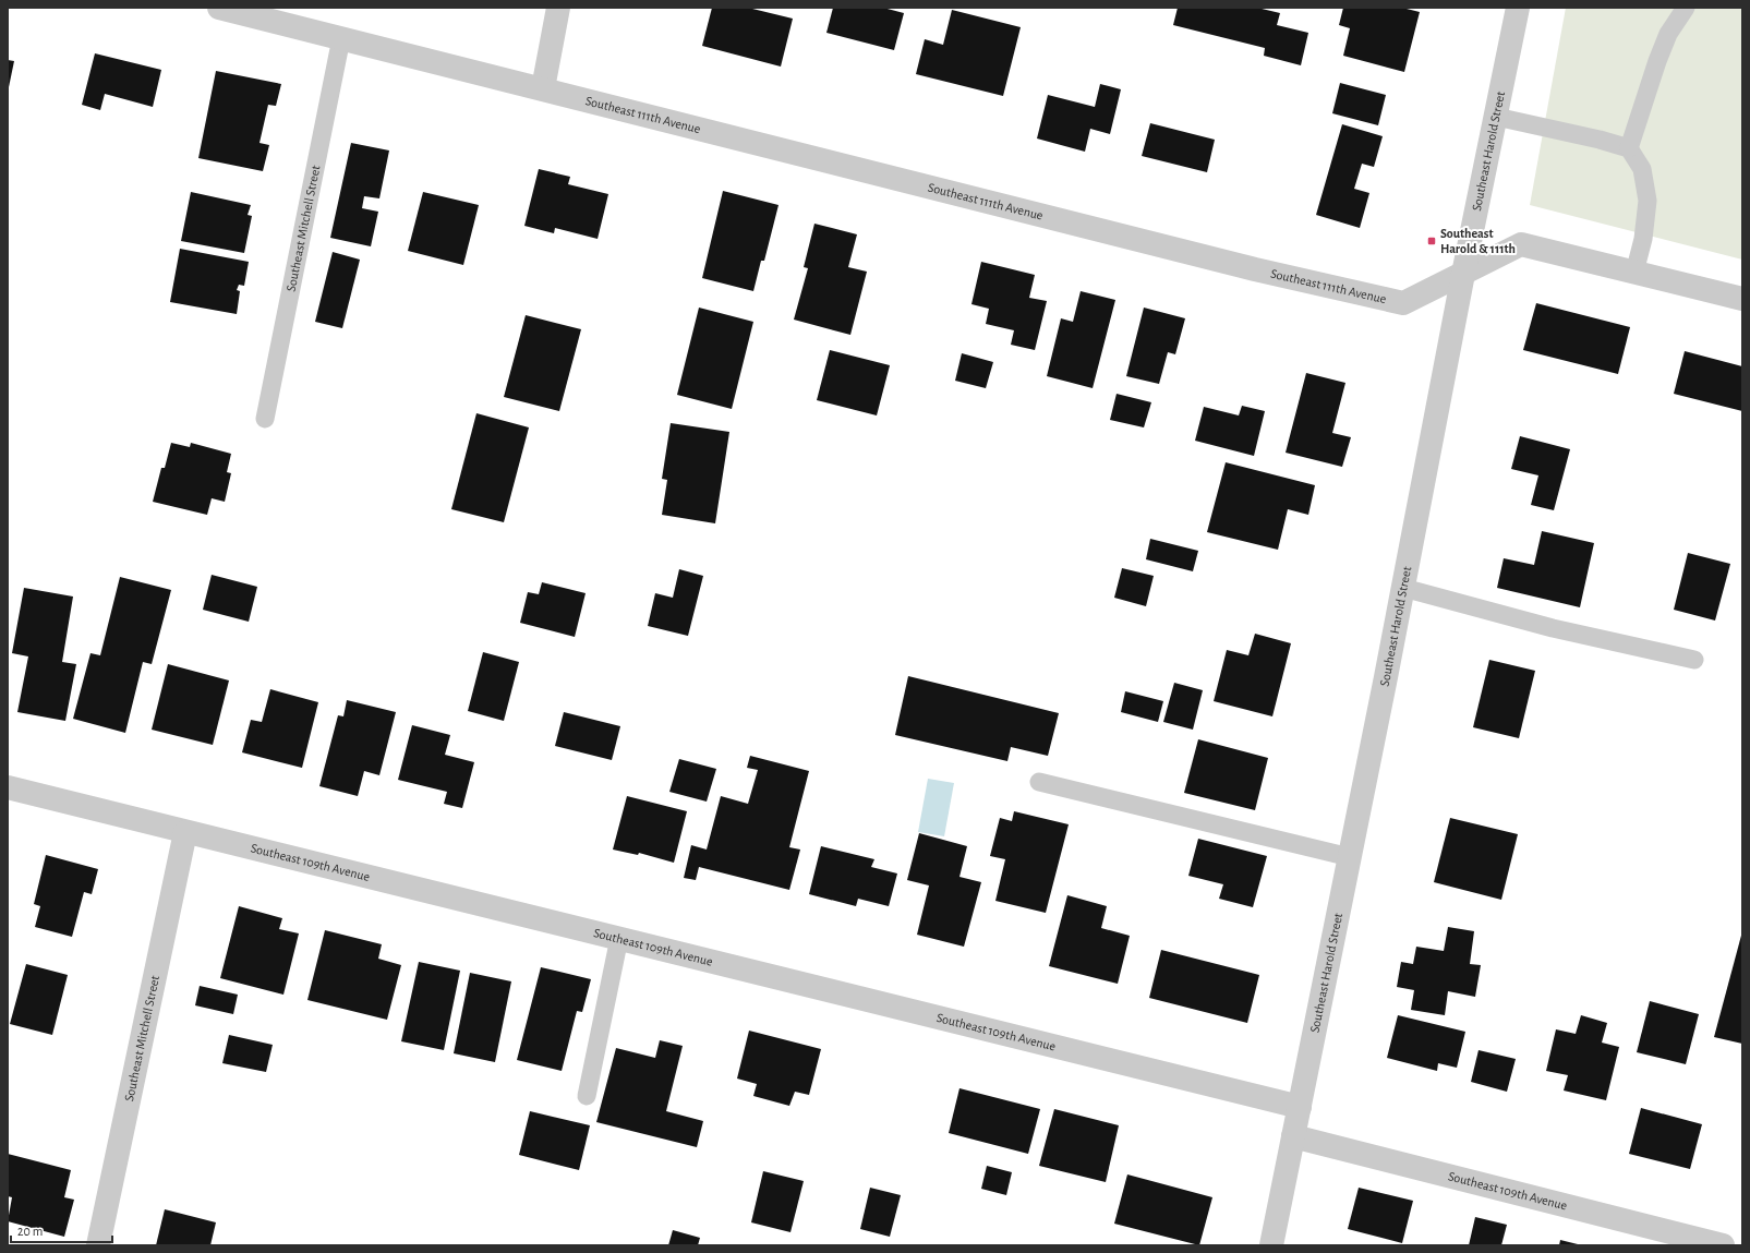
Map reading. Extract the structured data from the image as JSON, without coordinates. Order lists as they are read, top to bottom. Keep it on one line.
{"streets":{"street":["Southeast 111th Avenue","Southeast Harold Street","Southeast Mitchell Street","Southeast 109th Avenue"]},"crossings":[["Southeast 111th Avenue","Southeast Harold Street"],["Southeast 111th Avenue","Southeast Mitchell Street"],["Southeast Harold Street","Southeast 109th Avenue"],["Southeast Mitchell Street","Southeast 109th Avenue"]],"places":{"transit":["Southeast Harold & 111th"]},"scale_bar":"20 m"}
